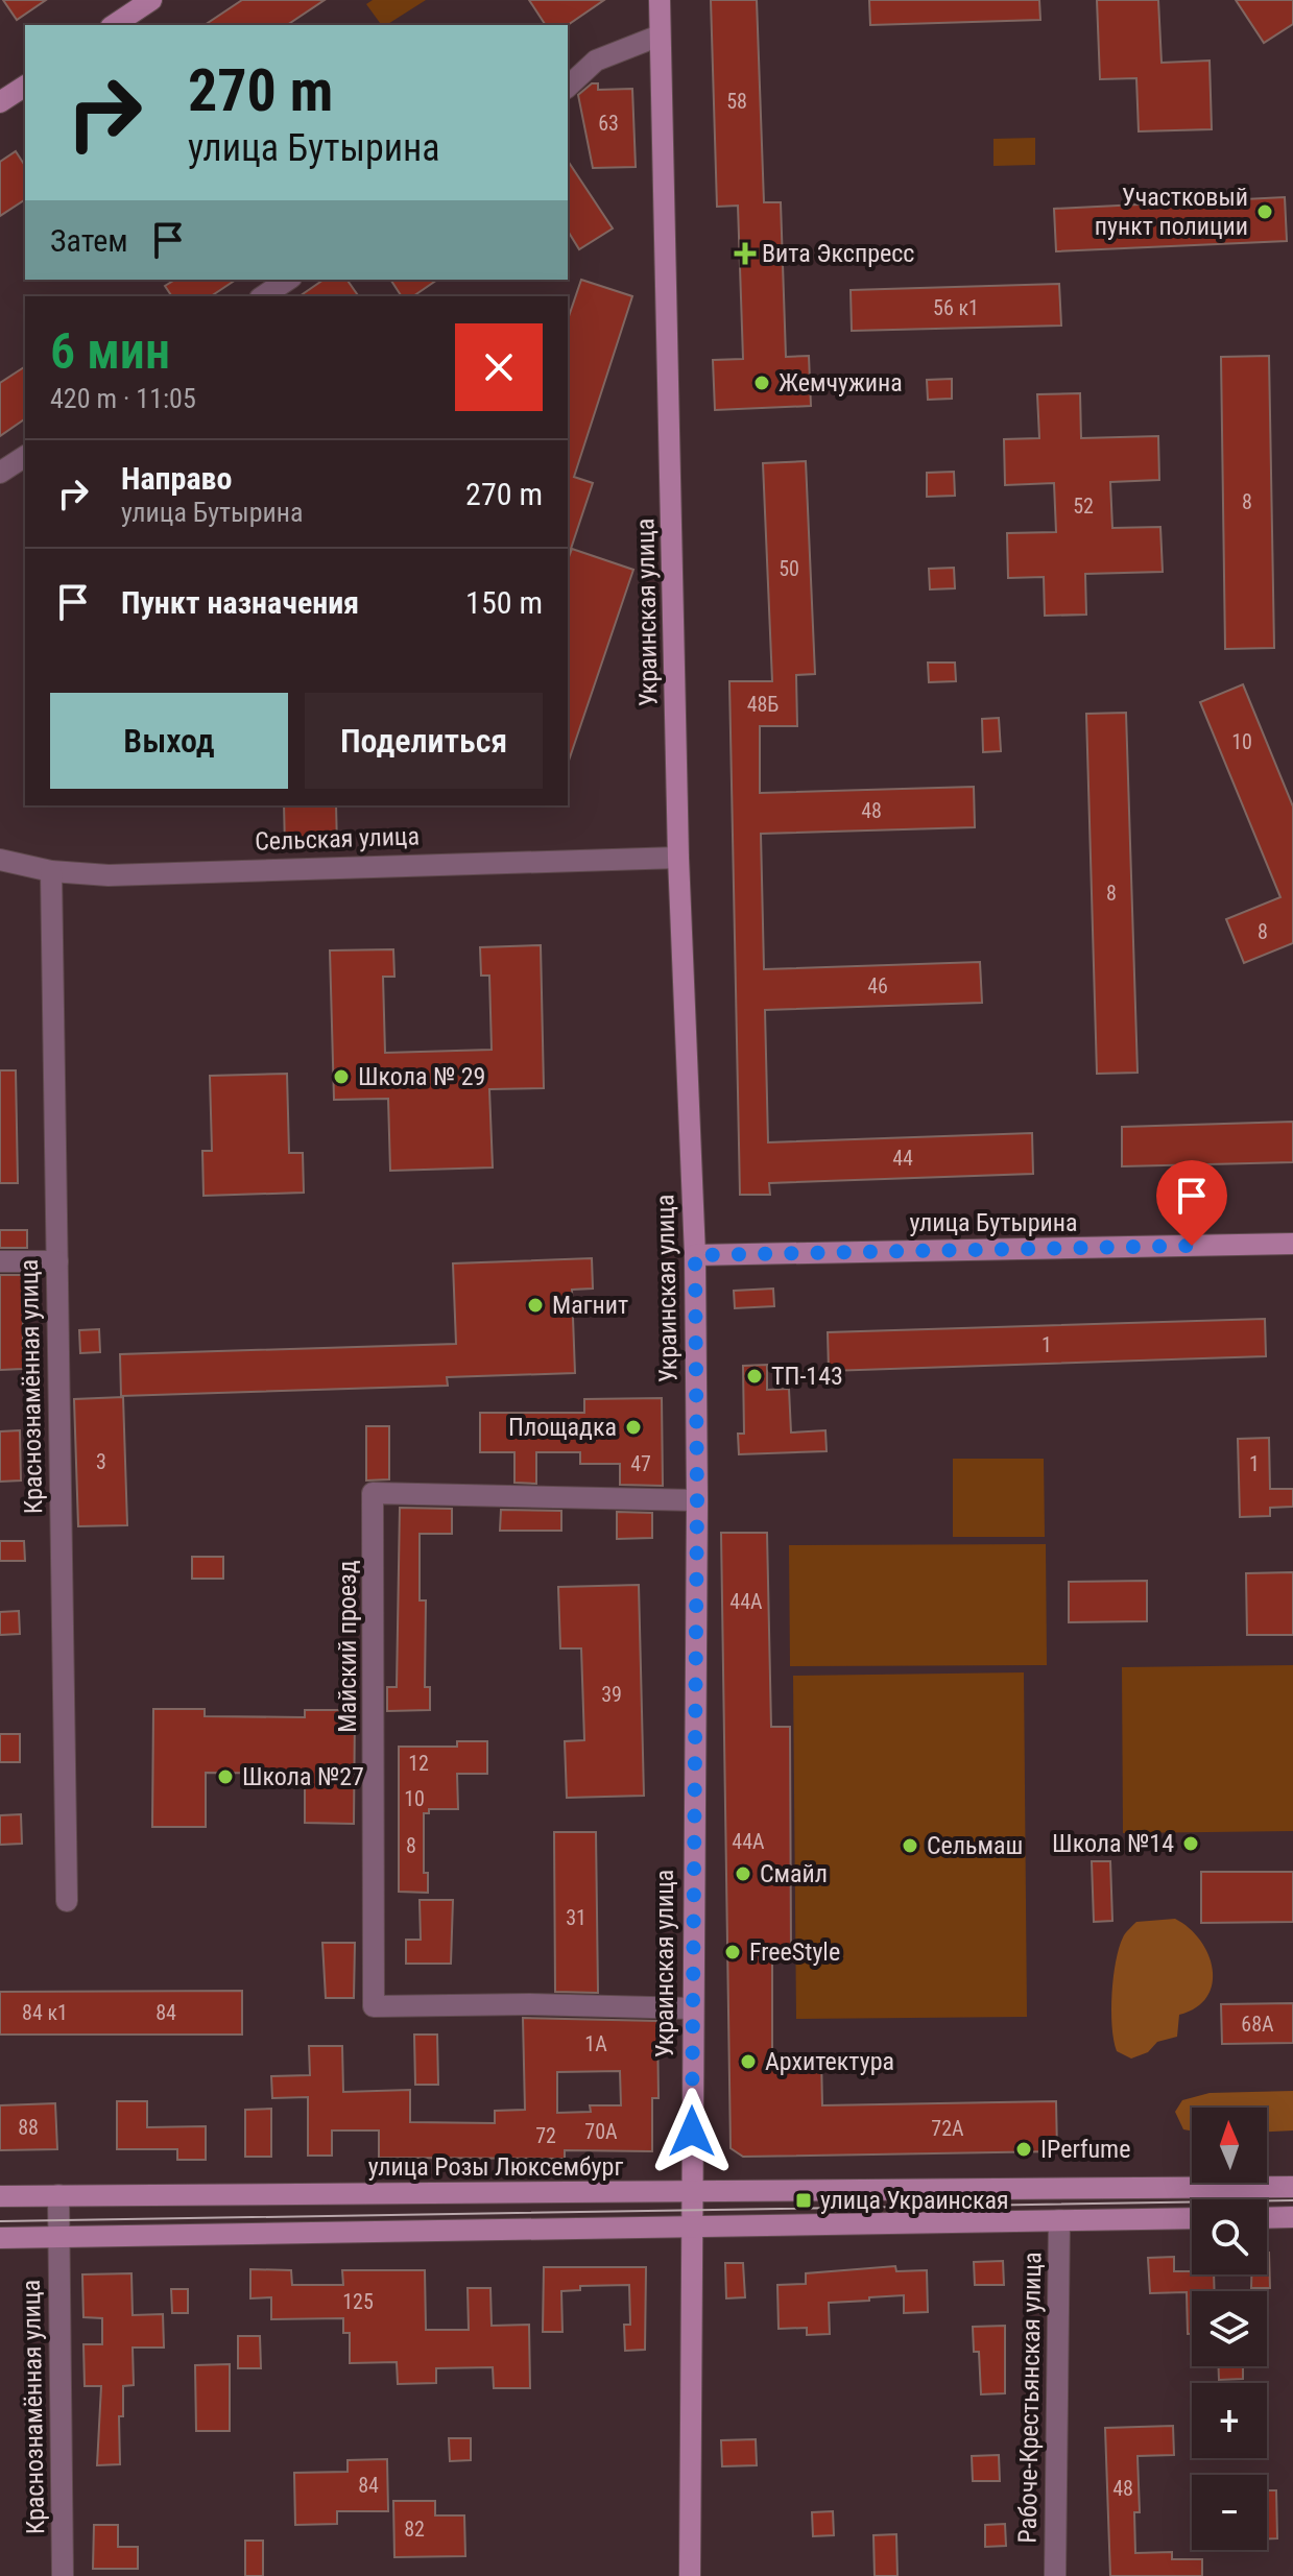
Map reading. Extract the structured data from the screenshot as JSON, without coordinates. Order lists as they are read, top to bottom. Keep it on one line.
{"streets":{"street":["Украинская улица","Сельская улица","улица Бутырина","Краснознамённая улица","Майский проезд","улица Розы Люксембург","Рабоче-Крестьянская улица"]},"crossings":[["Украинская улица","Сельская улица"],["Украинская улица","улица Бутырина"],["Украинская улица","Майский проезд"],["Украинская улица","улица Розы Люксембург"],["Сельская улица","Краснознамённая улица"],["Краснознамённая улица","улица Розы Люксембург"]],"places":{"other":["Участковый пункт полиции","Жемчужина","Школа № 29","Магнит","ТП-143","Площадка","Школа №27","Школа №14","Сельмаш","Смайл","FreeStyle","Архитектура","IPerfume"],"health":["Вита Экспресс"],"transit":["улица Украинская"]},"house_numbers":["58","63","56 к1","8","52","50","48Б","10","48","8","8","46","44","1","3","47","1","44А","39","12","10","44А","8","31","84 к1","84","68А","1А","88","72А","70А","72","125","84","48","82"],"north":"top","page":{"turn":["270 m","улица Бутырина"],"then":"Затем","heading":["6 мин","420 m · 11:05"],"list":[{"name":"Направо","note":"улица Бутырина","value":"270 m"},{"name":"Пункт назначения","value":"150 m"}],"buttons":["Выход","Поделиться"],"map_buttons":["+","−"]}}
